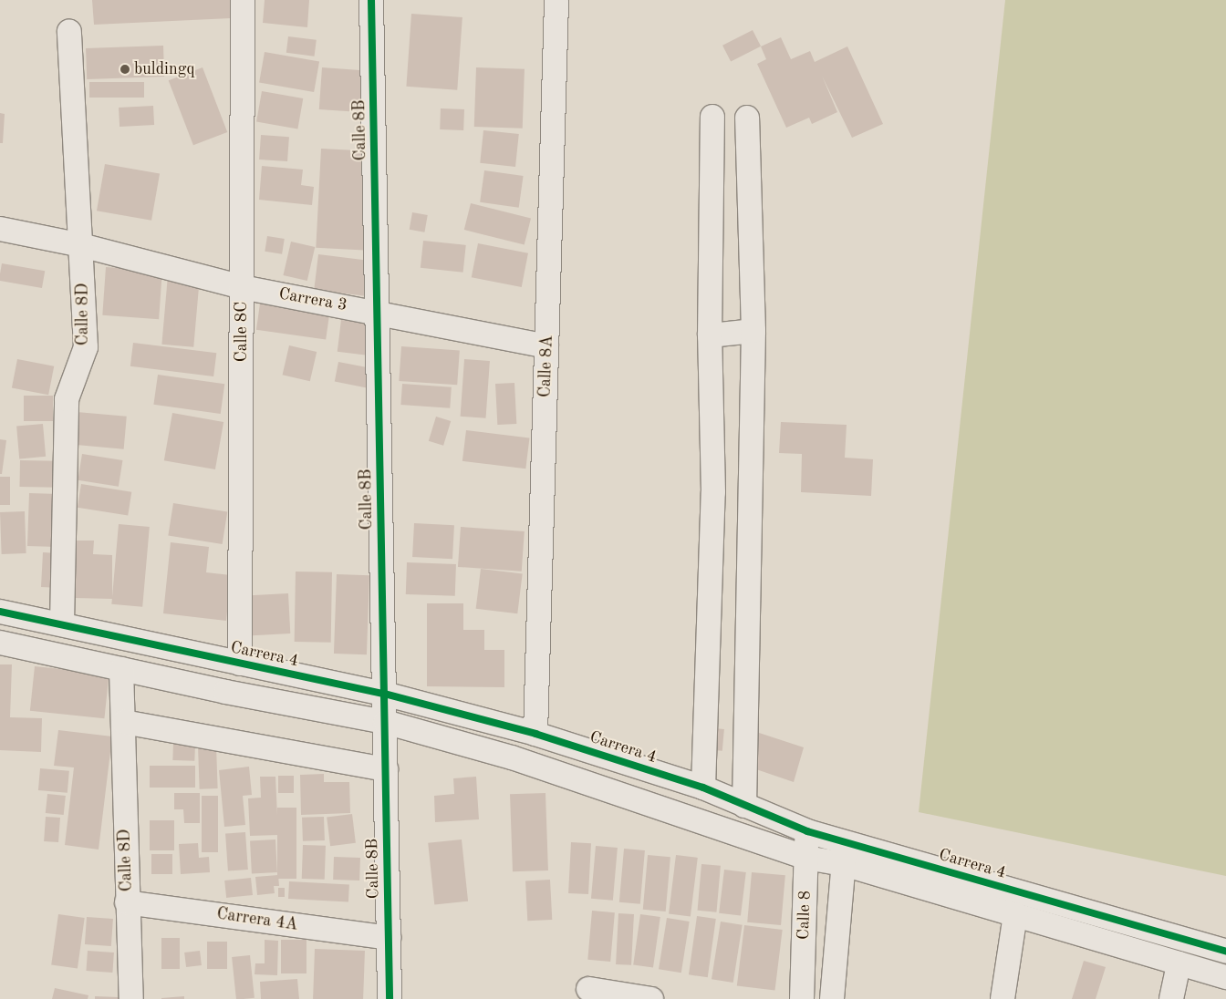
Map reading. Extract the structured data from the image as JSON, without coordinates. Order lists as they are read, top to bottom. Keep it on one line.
{"streets":{"street":["Calle 8B","Carrera 3","Calle 8D","Calle 8C","Calle 8A","Carrera 4","Calle 8","Carrera 4A"]},"crossings":[["Calle 8B","Carrera 3"],["Calle 8B","Carrera 4"],["Calle 8B","Carrera 4A"],["Carrera 3","Calle 8D"],["Carrera 3","Calle 8C"],["Carrera 3","Calle 8A"],["Calle 8D","Carrera 4"],["Calle 8D","Carrera 4A"],["Calle 8C","Carrera 4"],["Calle 8A","Carrera 4"],["Carrera 4","Calle 8"]],"places":["buldingq"]}
